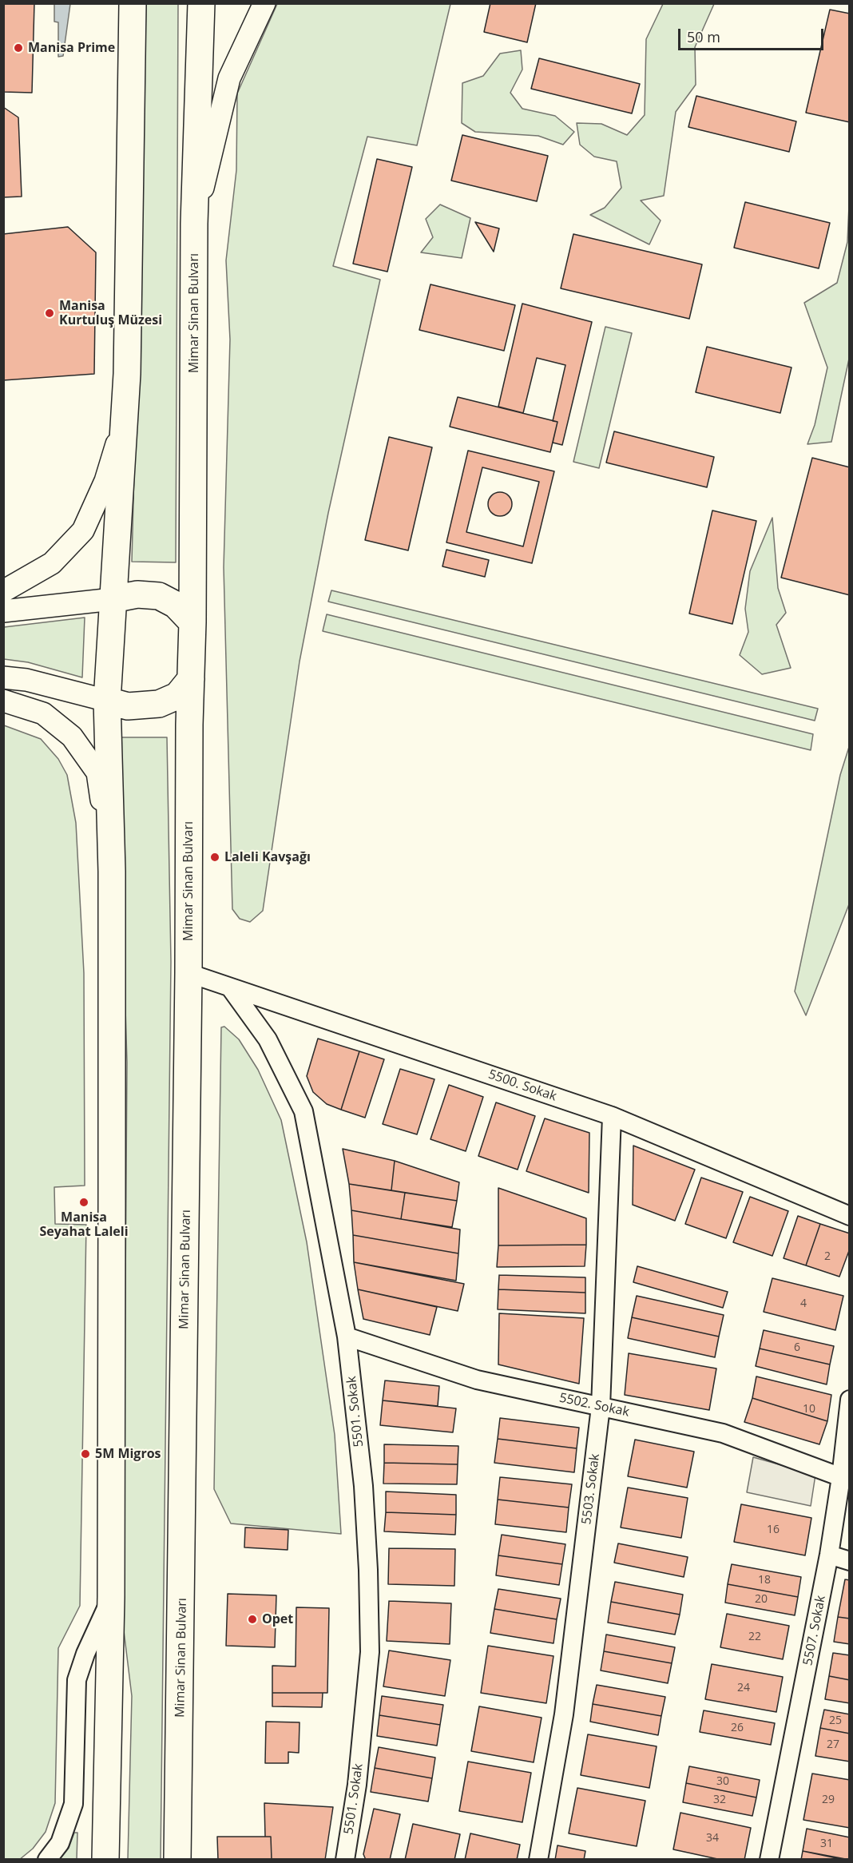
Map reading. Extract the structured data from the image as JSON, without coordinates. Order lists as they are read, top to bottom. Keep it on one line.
{"streets":{"highway":["Mimar Sinan Bulvarı"],"street":["5500. Sokak","5502. Sokak","5501. Sokak","5503. Sokak","5507. Sokak"]},"crossings":[["Mimar Sinan Bulvarı","5500. Sokak"],["5500. Sokak","5501. Sokak"],["5500. Sokak","5503. Sokak"],["5502. Sokak","5501. Sokak"],["5502. Sokak","5503. Sokak"],["5502. Sokak","5507. Sokak"]],"places":["Manisa Prime","Manisa Kurtuluş Müzesi","Laleli Kavşağı","Manisa Seyahat Laleli","5M Migros","Opet"],"house_numbers":["2","4","6","10","16","18","20","22","24","25","26","27","30","32","29","34","31"],"scale_bar":"50 m"}
